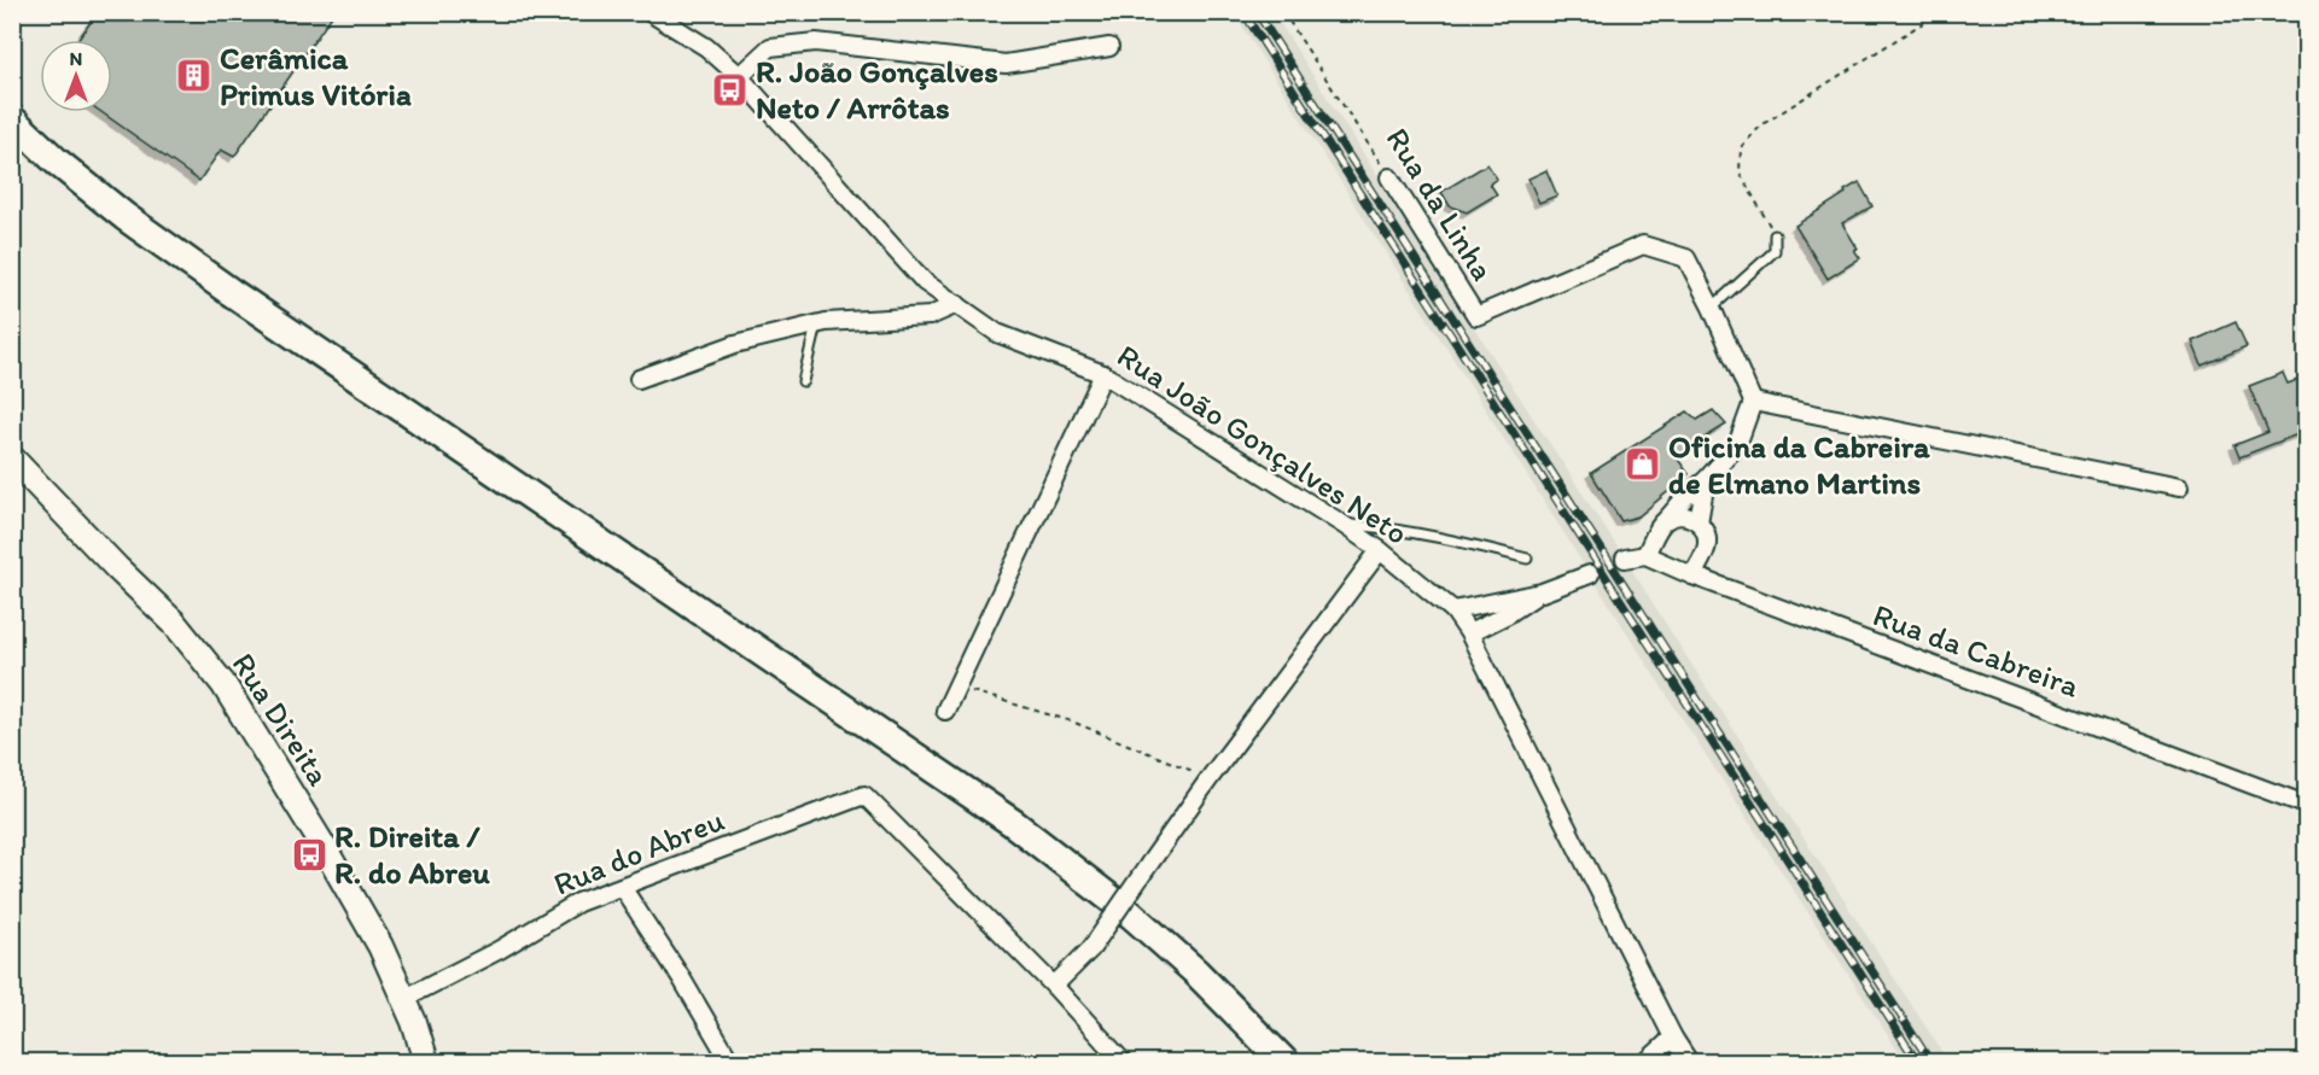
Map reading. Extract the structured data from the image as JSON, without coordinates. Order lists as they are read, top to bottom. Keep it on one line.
{"streets":{"main road":["Rua Direita"],"street":["Rua da Linha","Rua João Gonçalves Neto","Rua da Cabreira","Rua do Abreu"]},"crossings":[["Rua Direita","Rua do Abreu"]],"places":{"building":["Cerâmica Primus Vitória"],"bus stop":["R. João Gonçalves Neto / Arrôtas","R. Direita / R. do Abreu"],"shop":["Oficina da Cabreira de Elmano Martins"]},"north":"top"}
